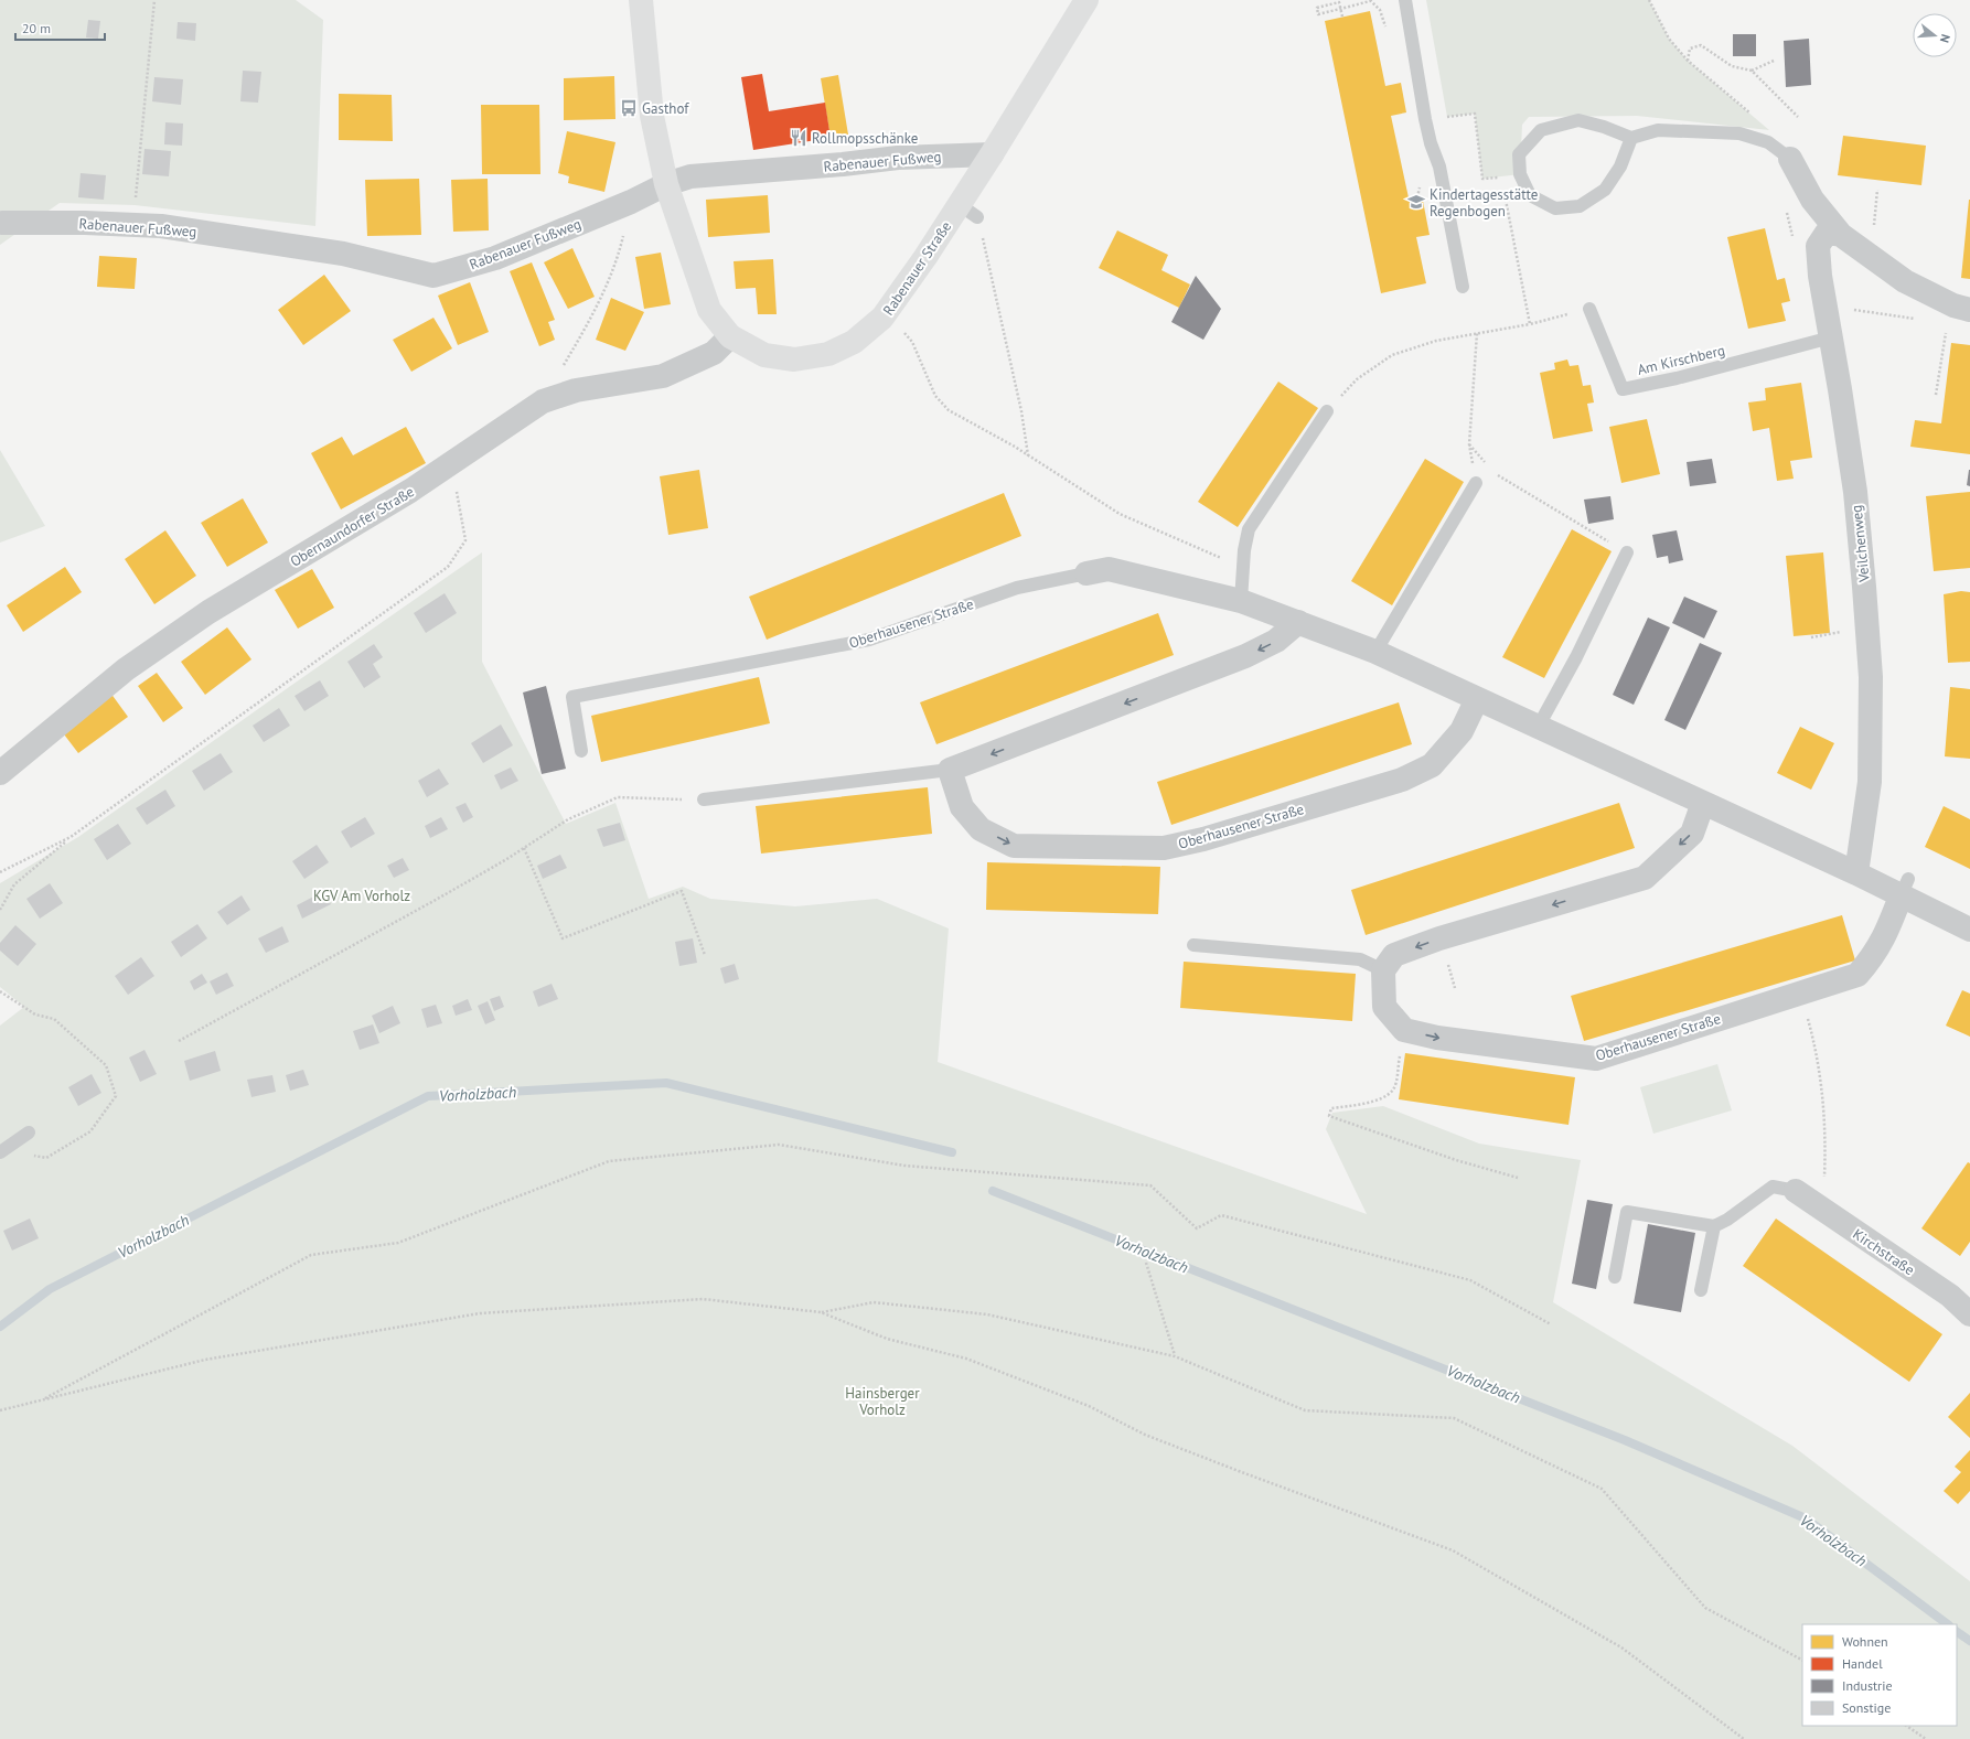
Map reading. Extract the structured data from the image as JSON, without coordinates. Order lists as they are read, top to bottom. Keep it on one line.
{"streets":{"main road":["Rabenauer Straße"],"street":["Rabenauer Fußweg","Obernaundorfer Straße","Veilchenweg","Oberhausener Straße","Kirchstraße"],"lane":["Am Kirschberg"]},"crossings":[["Rabenauer Fußweg","Rabenauer Straße"],["Rabenauer Straße","Obernaundorfer Straße"],["Am Kirschberg","Veilchenweg"],["Veilchenweg","Oberhausener Straße"]],"water":["Vorholzbach"],"parks":["KGV Am Vorholz","Hainsberger Vorholz"],"places":{"bus stop":["Gasthof"],"restaurant":["Rollmopsschänke"],"school or university":["Kindertagesstätte Regenbogen"]},"legend":["Wohnen","Handel","Industrie","Sonstige"],"scale_bar":"20 m","north":"right"}
